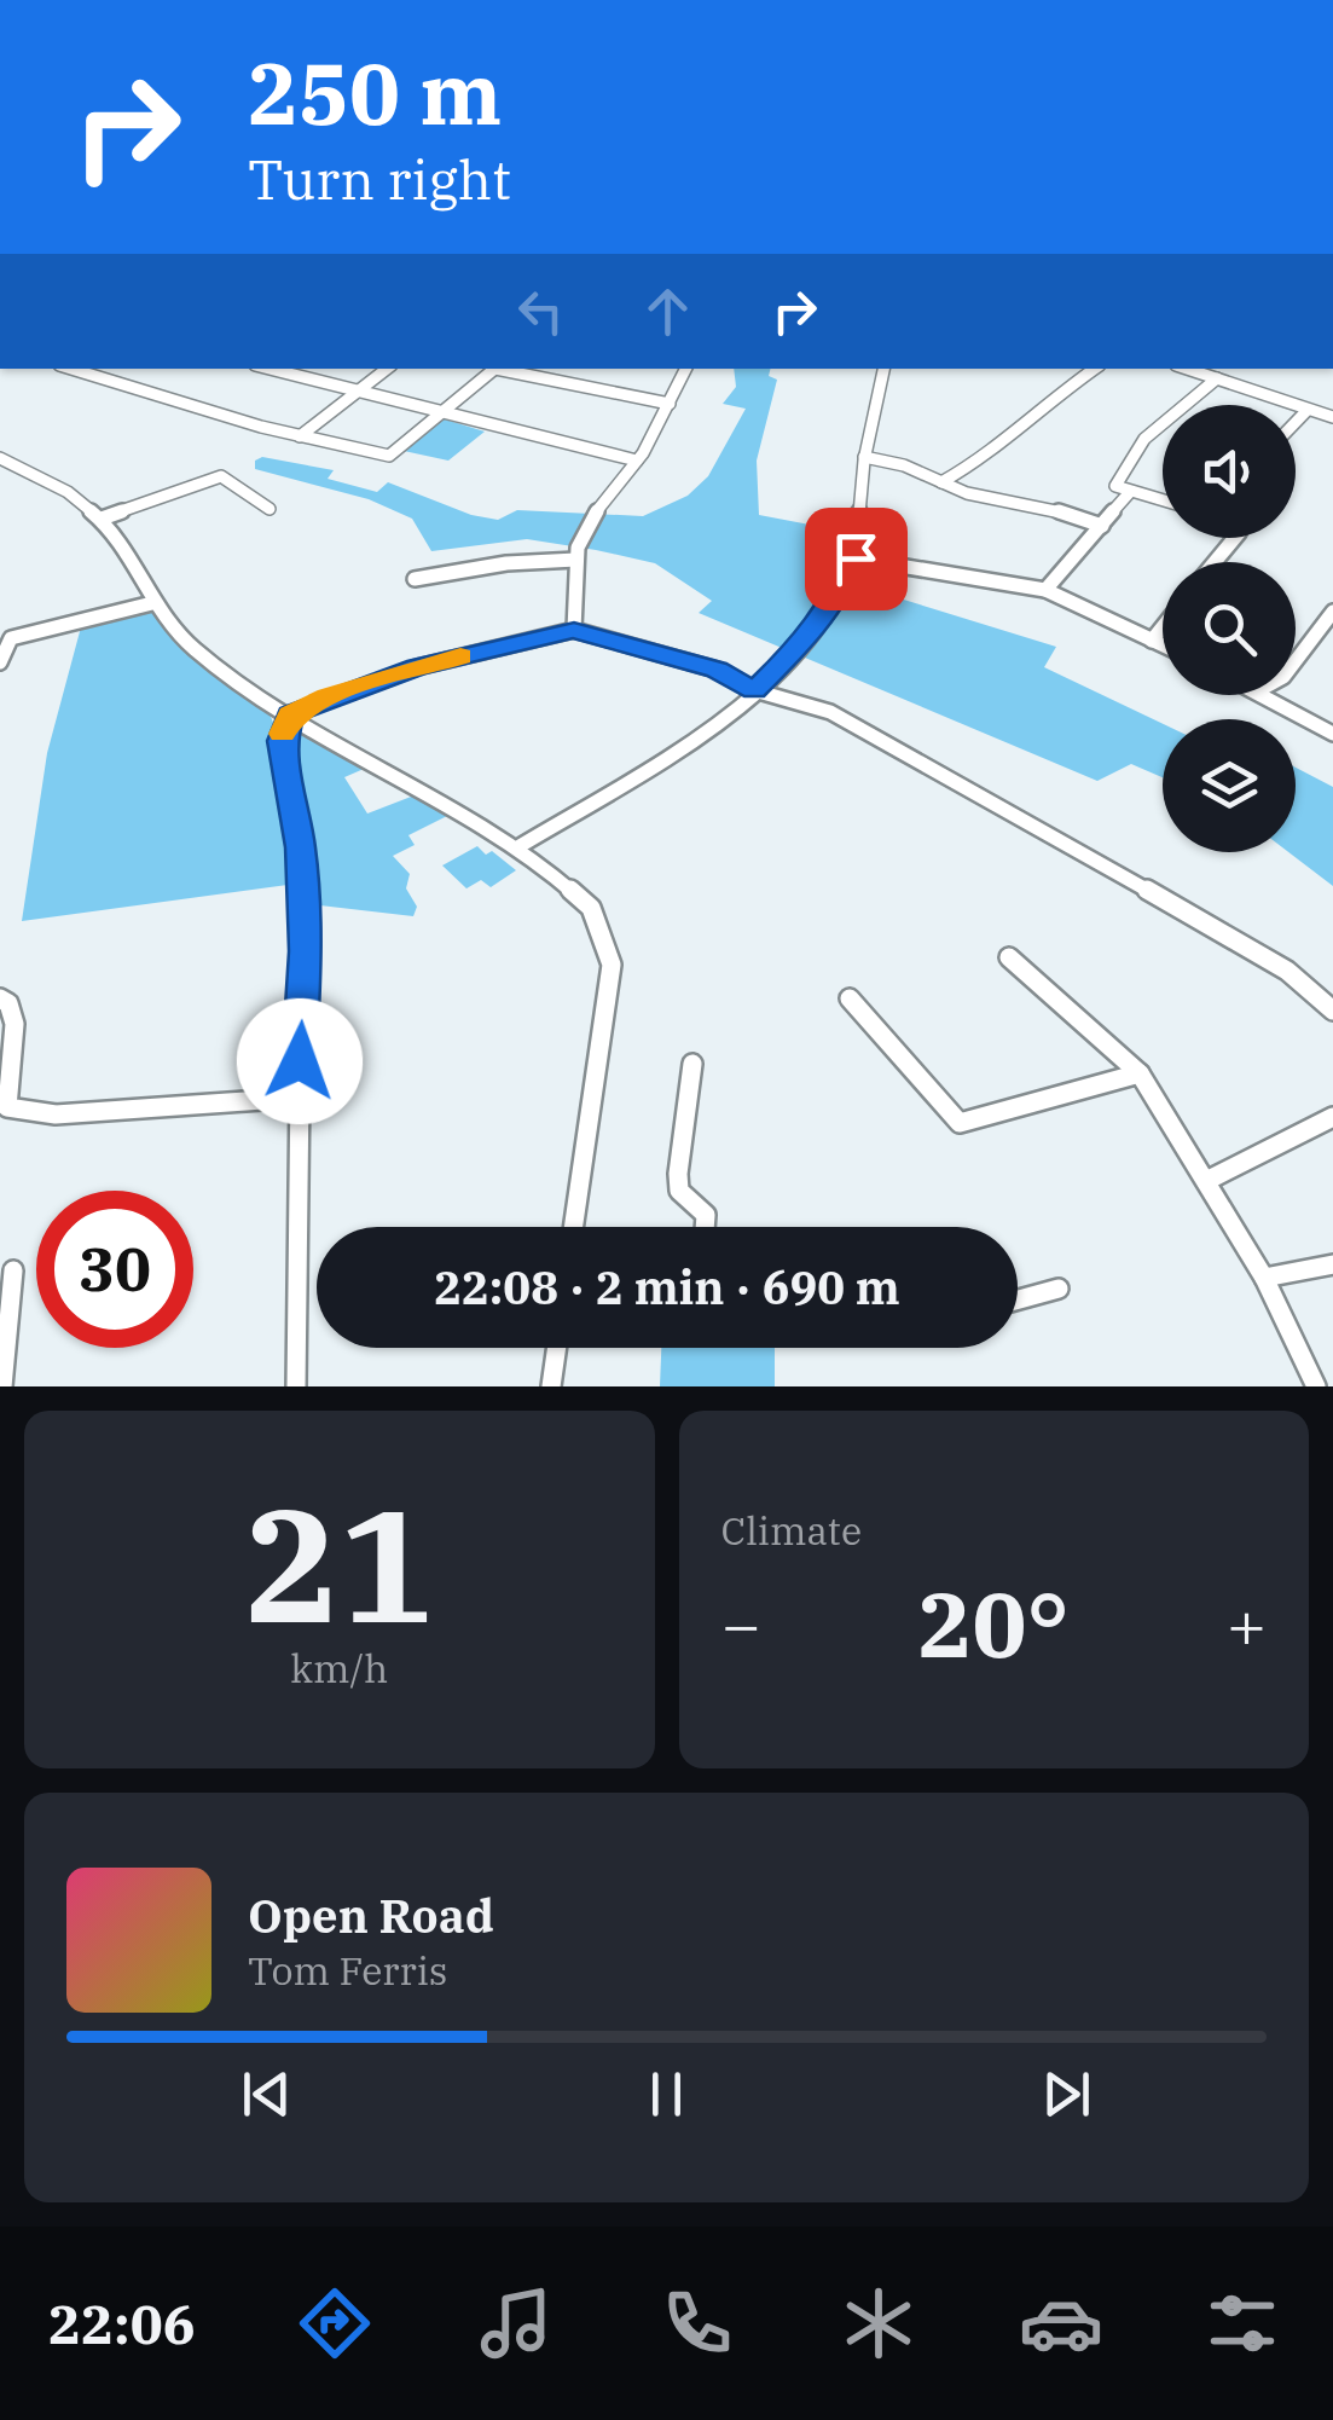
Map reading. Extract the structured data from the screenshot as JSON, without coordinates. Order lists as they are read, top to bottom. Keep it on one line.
{"page":{"turn":["250 m","Turn right"],"limit":"30","trip":"22:08 · 2 min · 690 m","tile":[["21","km/h"],"Climate"],"heat":["−","20°","+"],"song":["Open Road","Tom Ferris"],"tabs":"22:06"}}
